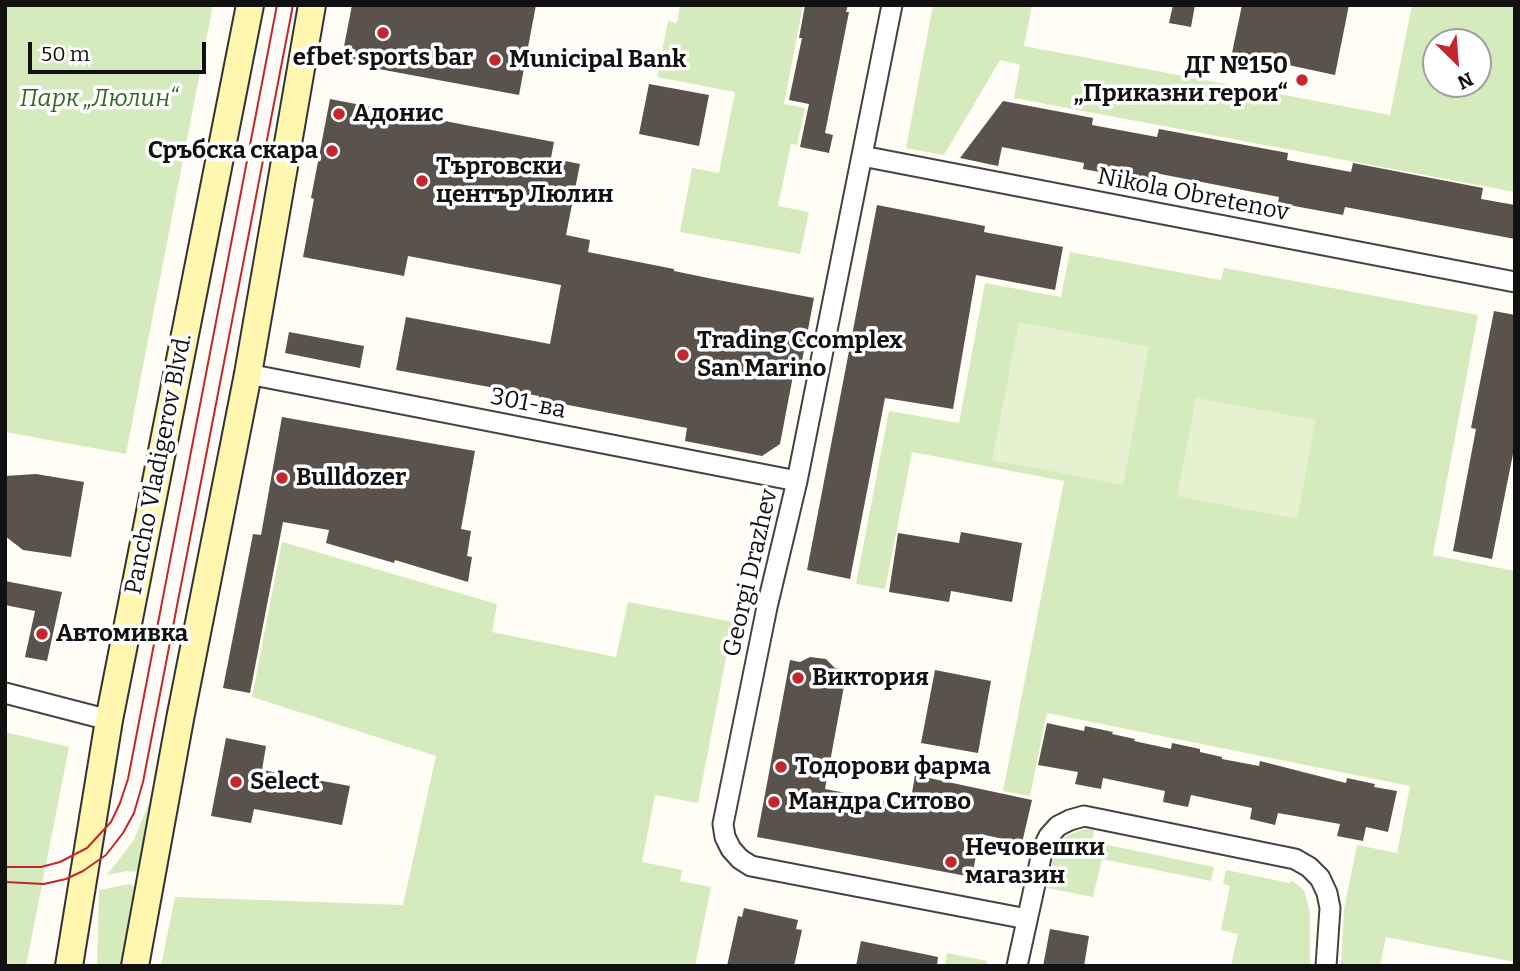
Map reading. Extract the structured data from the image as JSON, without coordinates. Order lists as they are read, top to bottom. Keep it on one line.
{"streets":{"main road":["Pancho Vladigerov Blvd."],"street":["Nikola Obretenov","301-ва","Georgi Drazhev"]},"crossings":[["Nikola Obretenov","Georgi Drazhev"],["301-ва","Georgi Drazhev"]],"parks":["Парк „Люлин“"],"places":["efbet sports bar","Municipal Bank","ДГ №150 „Приказни герои“","Адонис","Сръбска скара","Търговски център Люлин","Trading Ccomplex San Marino","Bulldozer","Автомивка","Виктория","Тодорови фарма","Select","Мандра Ситово","Нечовешки магазин"],"scale_bar":"50 m","north":"bottom right"}
